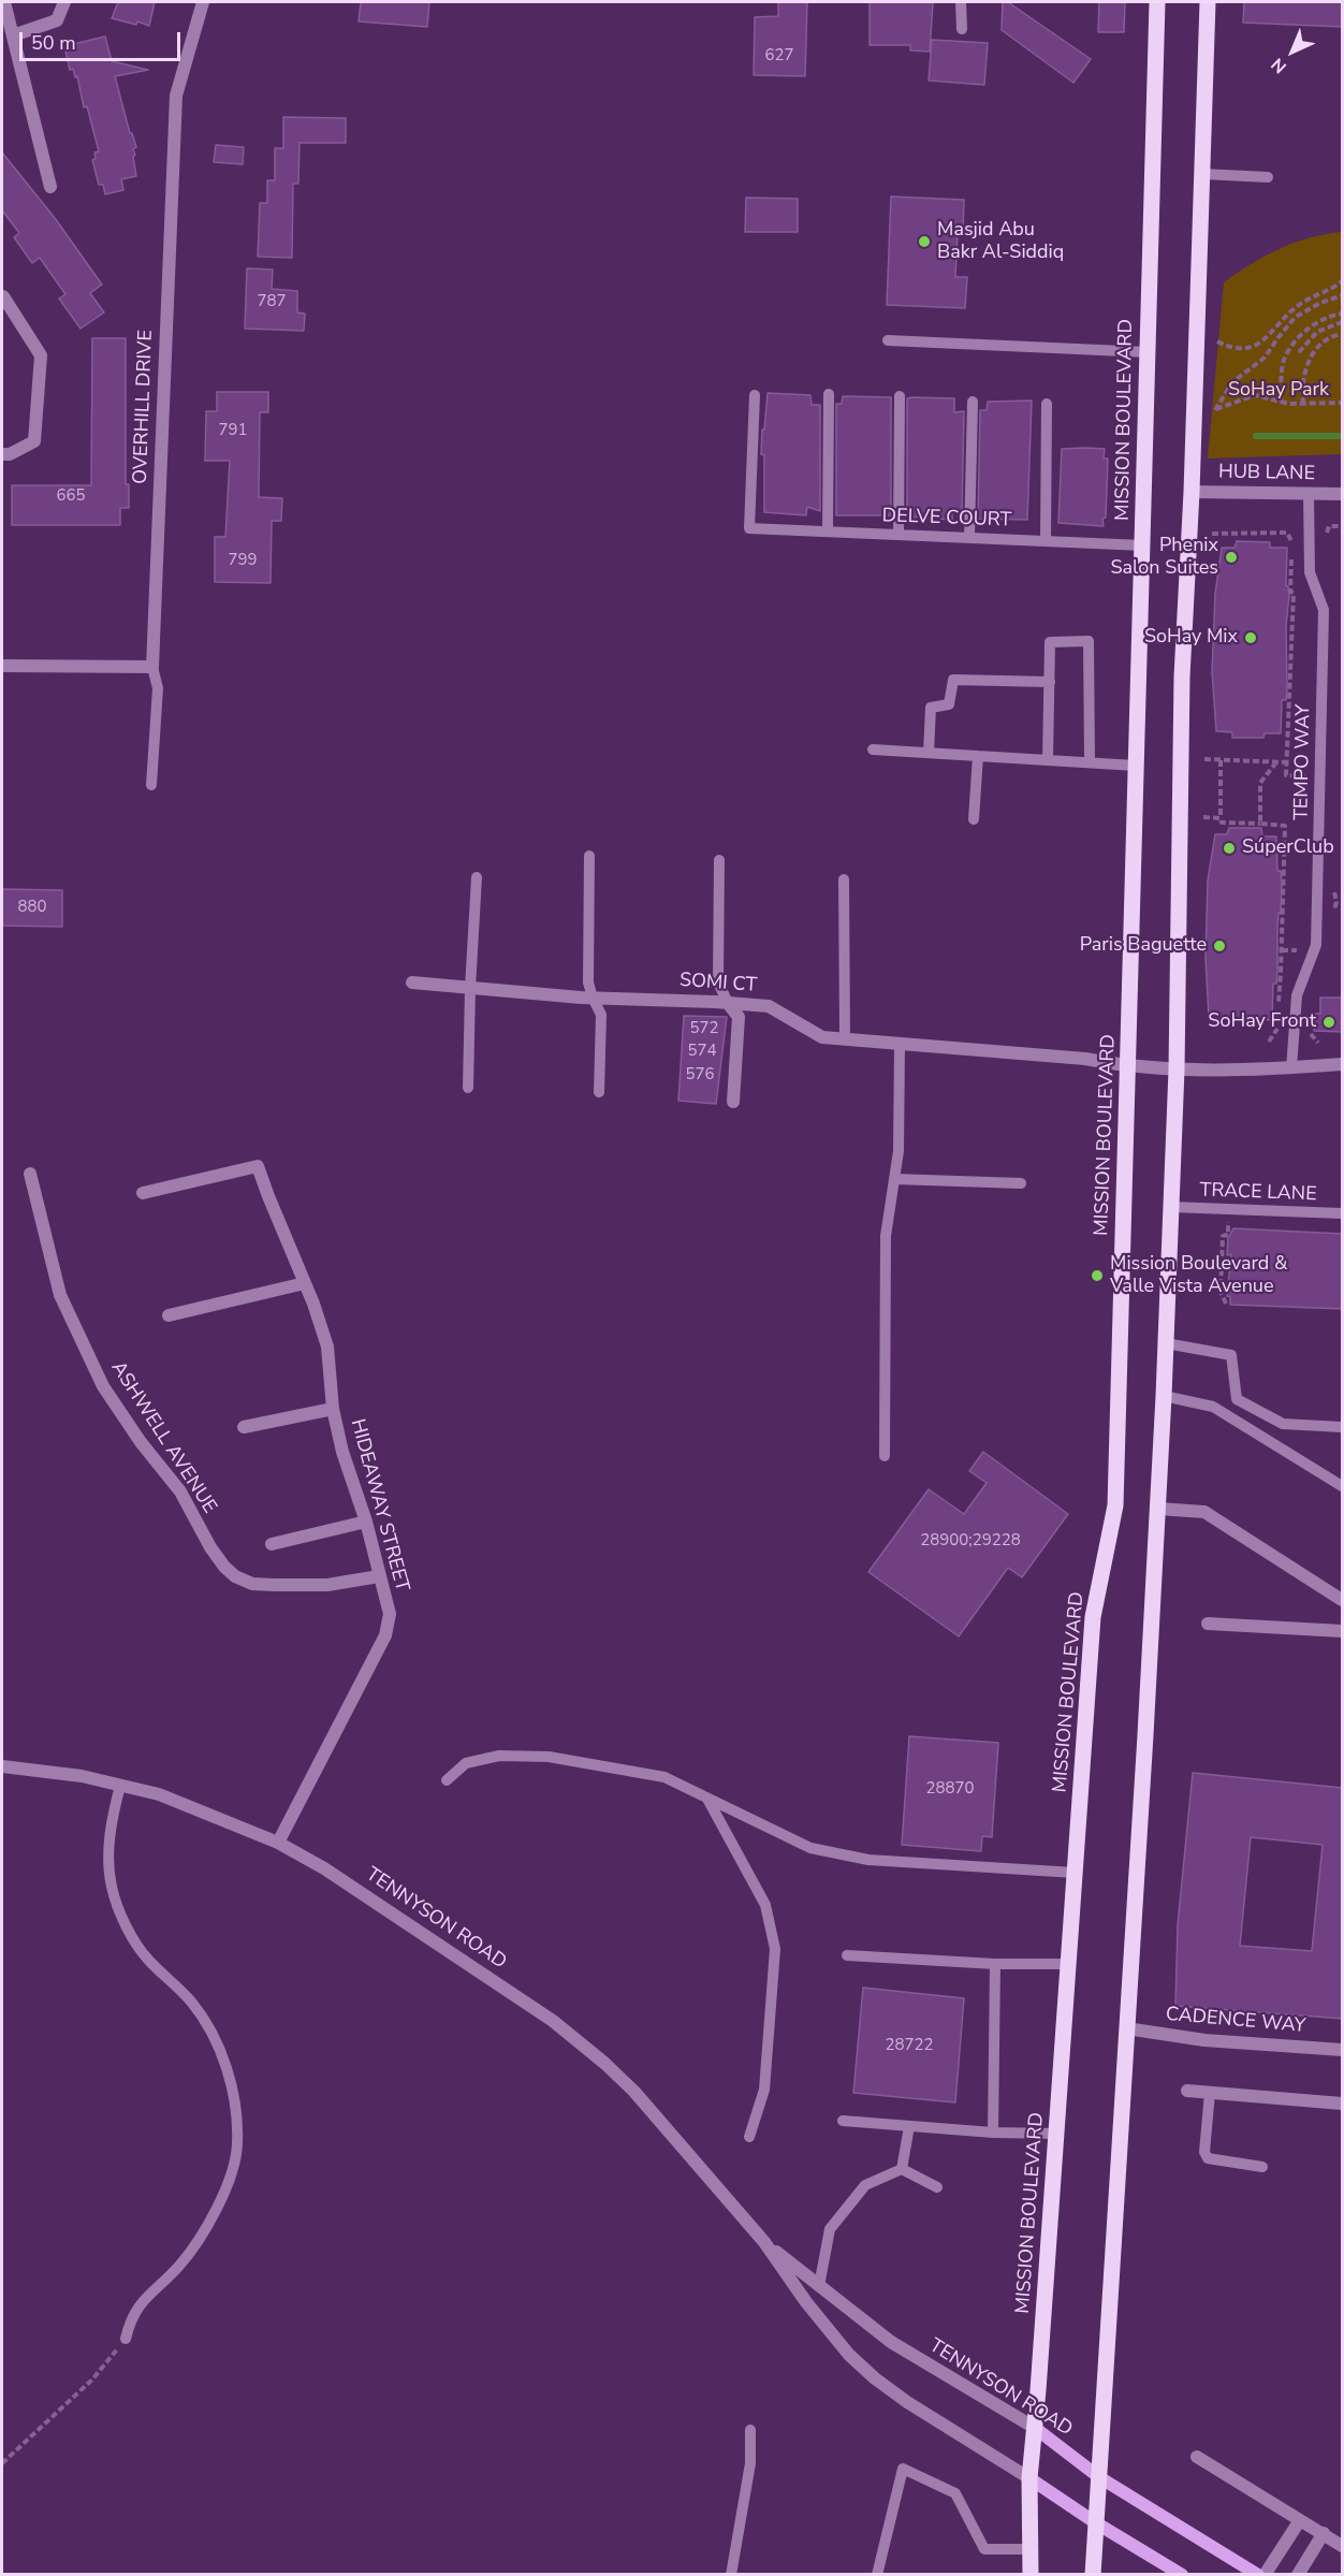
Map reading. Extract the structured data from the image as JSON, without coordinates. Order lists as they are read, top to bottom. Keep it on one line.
{"streets":{"main road":["MISSION BOULEVARD","TENNYSON ROAD"],"street":["OVERHILL DRIVE","HUB LANE","SOMI CT","ASHWELL AVENUE","HIDEAWAY STREET","CADENCE WAY"],"lane":["DELVE COURT","TEMPO WAY","TRACE LANE"]},"crossings":[["MISSION BOULEVARD","DELVE COURT"],["MISSION BOULEVARD","SOMI CT"],["MISSION BOULEVARD","TENNYSON ROAD"],["HUB LANE","TEMPO WAY"],["TEMPO WAY","SOMI CT"],["ASHWELL AVENUE","HIDEAWAY STREET"],["HIDEAWAY STREET","TENNYSON ROAD"]],"parks":["SoHay Park"],"places":["Masjid Abu Bakr Al-Siddiq","Phenix Salon Suites","SoHay Mix","SúperClub","Paris Baguette","SoHay Front","Mission Boulevard & Valle Vista Avenue"],"house_numbers":["627","787","791","665","799","880","572","574","576","28900;29228","28870","28722"],"scale_bar":"50 m","north":"bottom left"}
